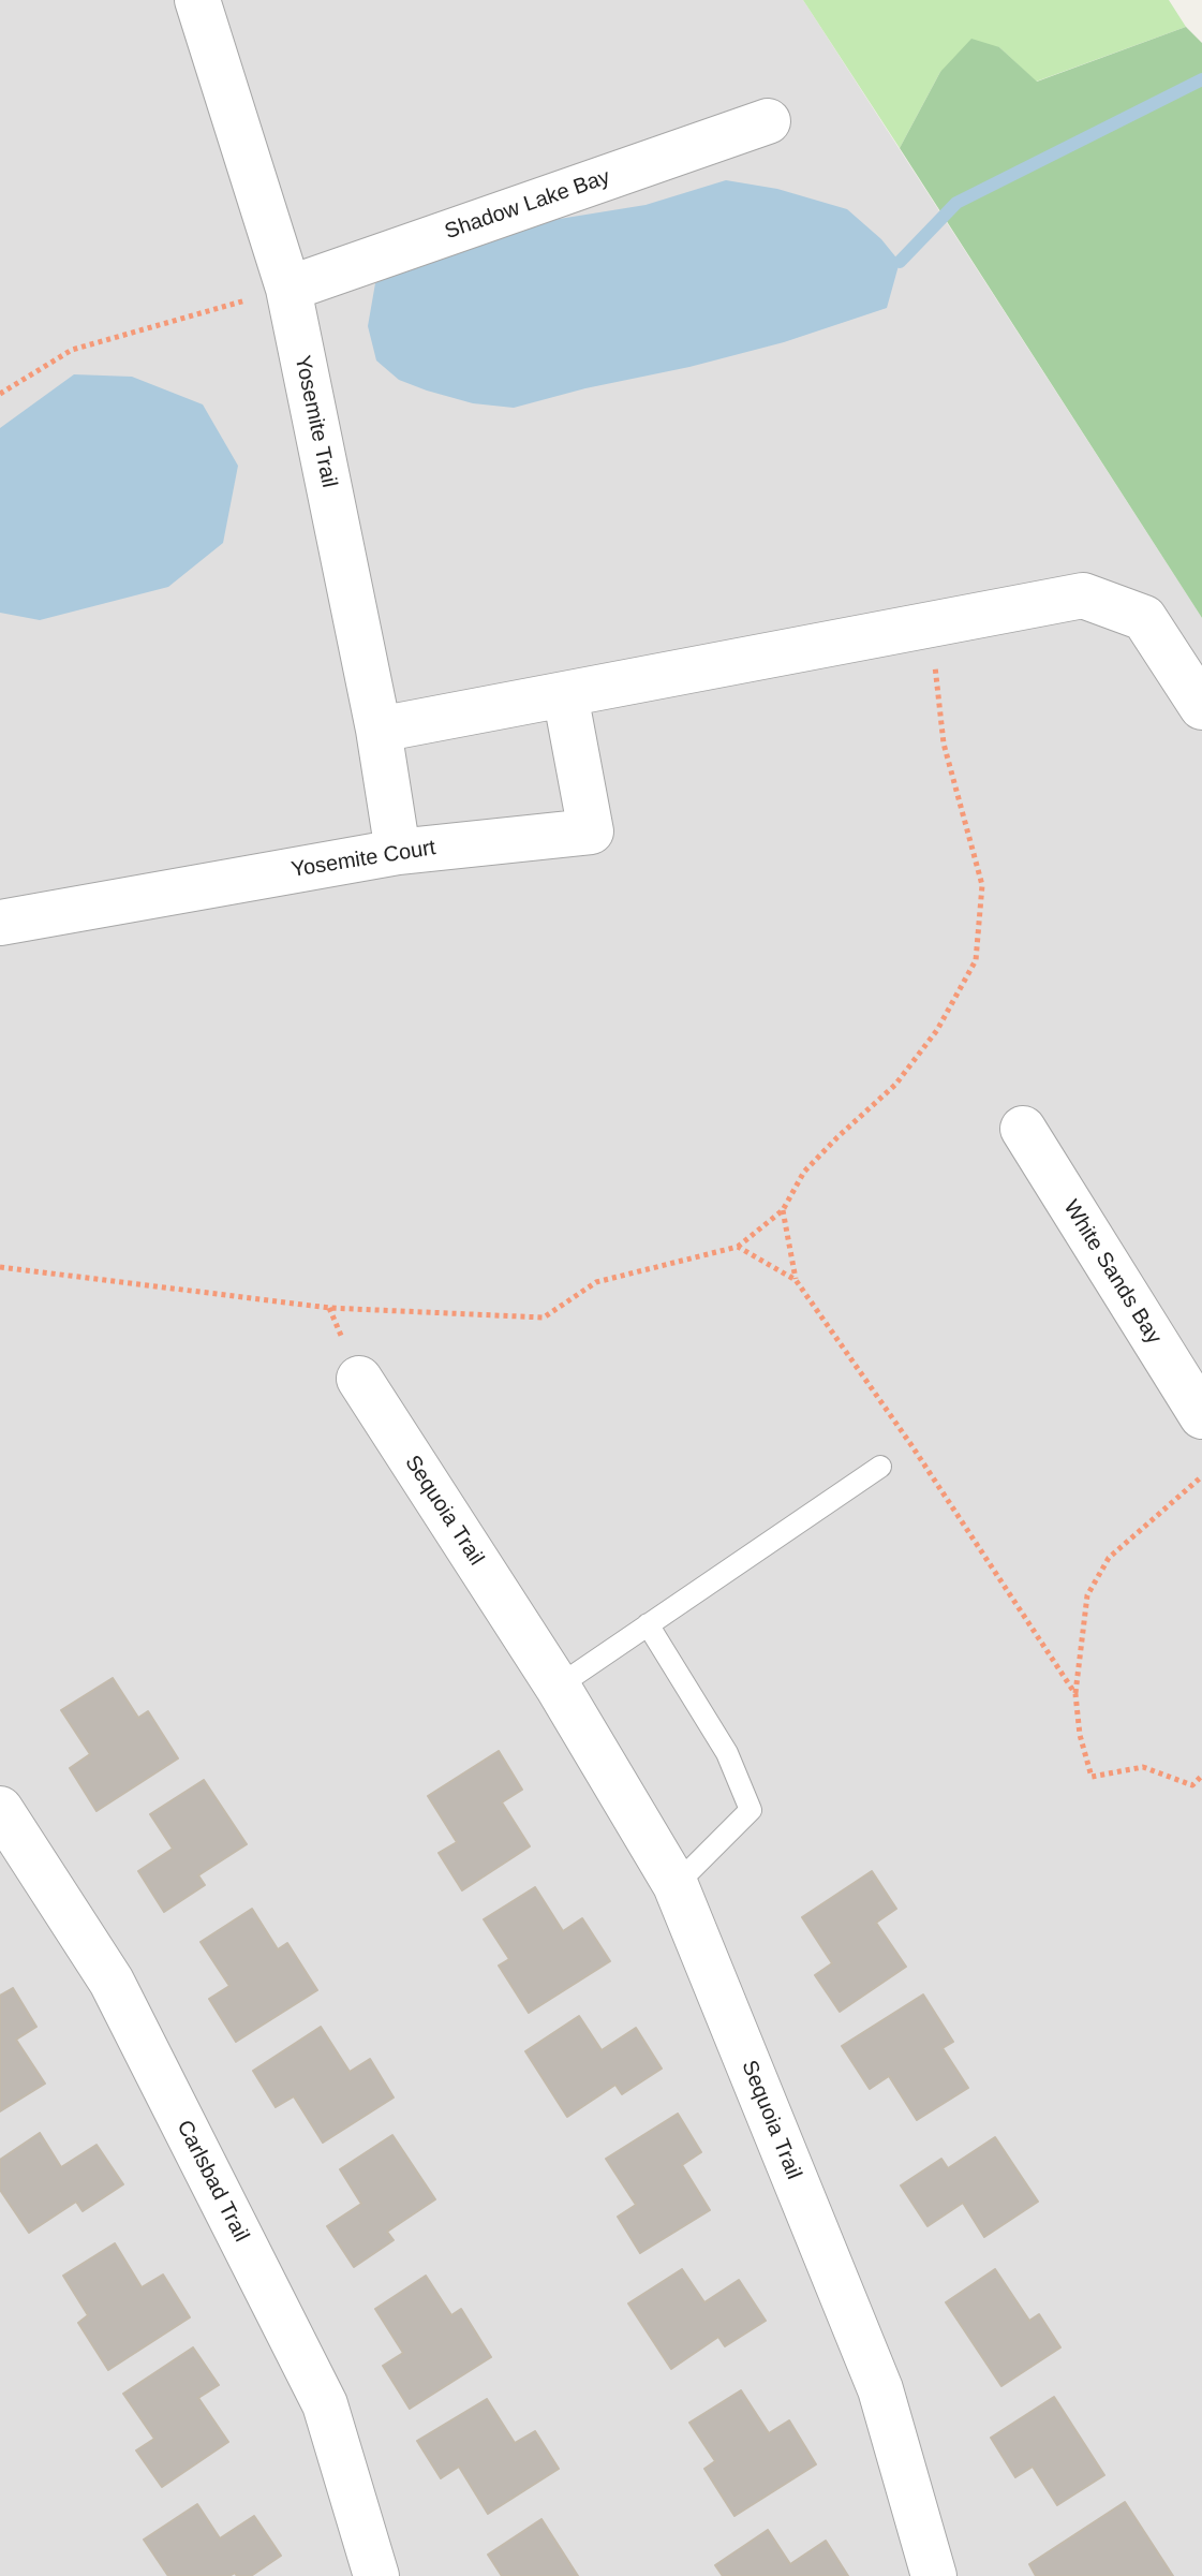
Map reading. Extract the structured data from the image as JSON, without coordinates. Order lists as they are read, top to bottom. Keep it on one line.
{"streets":{"street":["Shadow Lake Bay","Yosemite Trail","Yosemite Court","White Sands Bay","Sequoia Trail","Carlsbad Trail"]},"crossings":[["Shadow Lake Bay","Yosemite Trail"],["Yosemite Trail","Yosemite Court"]]}
